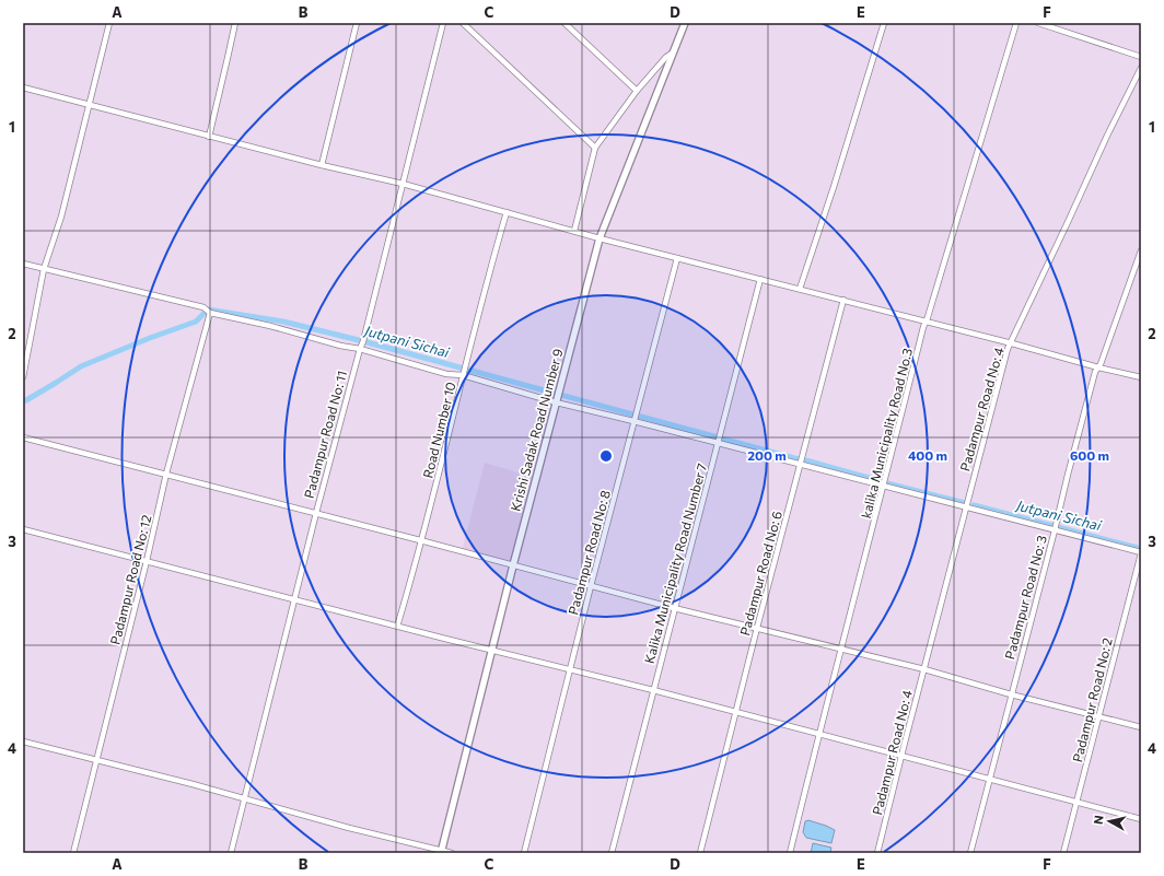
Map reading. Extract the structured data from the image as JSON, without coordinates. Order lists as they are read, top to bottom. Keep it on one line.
{"streets":{"street":["Padampur Road No: 4","Road Number 10","Krishi Sadak Road Number 9","kalika Municipality Road No.3","Padampur Road No: 11","Padampur Road No: 8","Kalika Municipality Road Number 7","Padampur Road No: 6","Padampur Road No: 12","Padampur Road No: 3","Padampur Road No: 2"]},"water":["Jutpani Sichai"],"north":"left","grid":{"columns":["A","B","C","D","E","F"],"rows":["1","2","3","4"]},"rings":["200 m","400 m","600 m"]}
